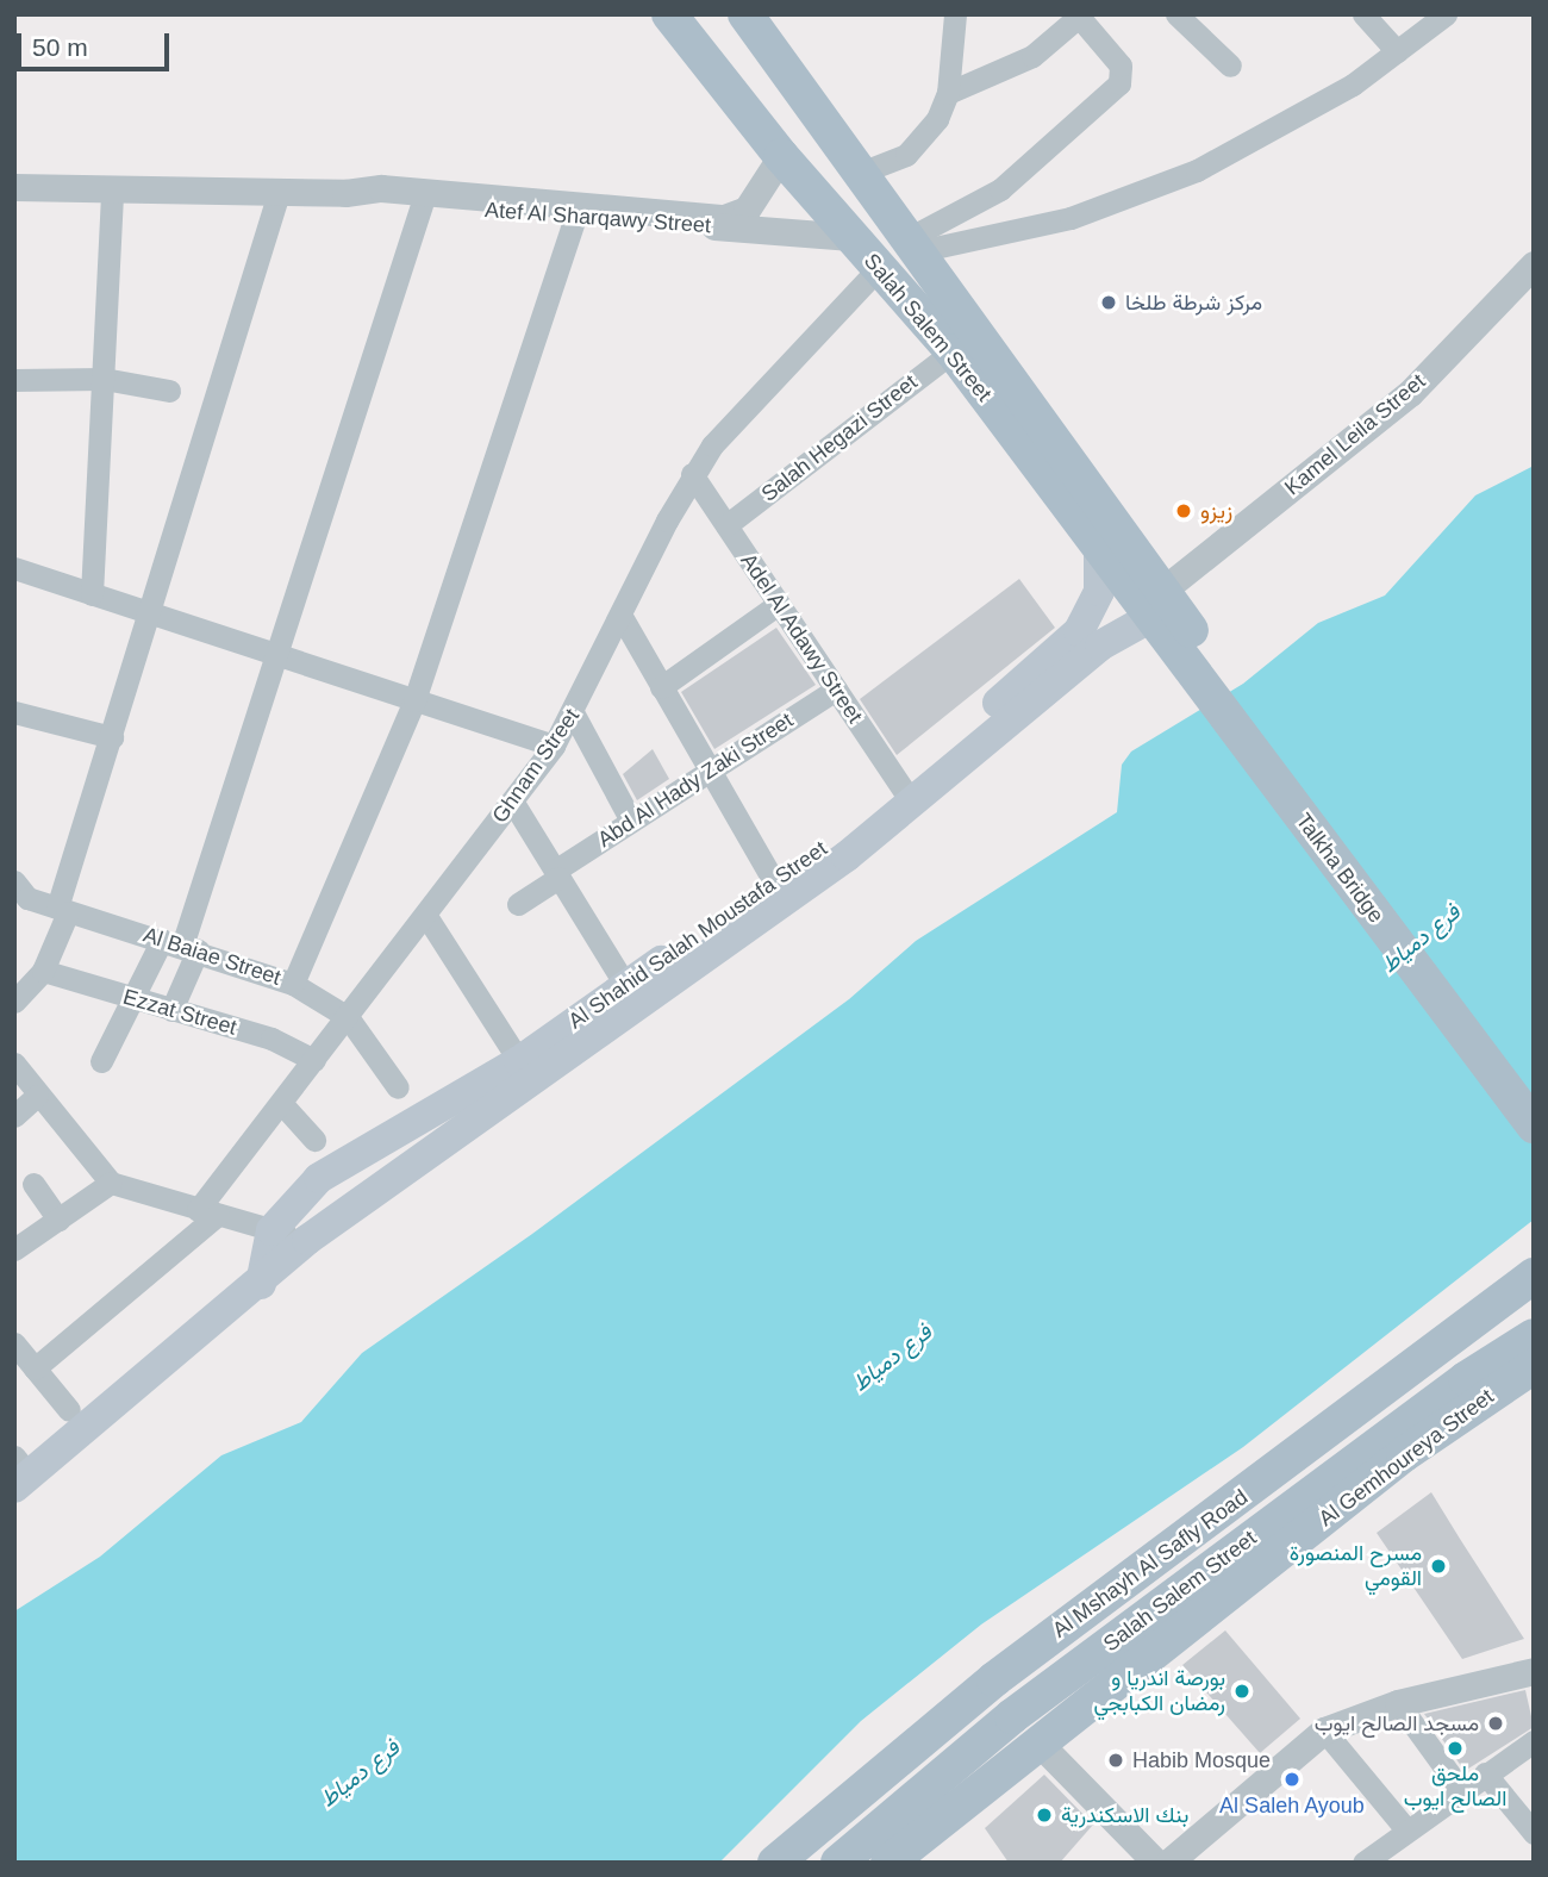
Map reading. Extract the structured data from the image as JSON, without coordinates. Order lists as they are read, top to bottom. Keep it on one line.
{"streets":{"main road":["Salah Salem Street","Talkha Bridge","Al Shahid Salah Moustafa Street","Al Gemhoureya Street","Al Mshayh Al Safly Road"],"street":["Atef Al Sharqawy Street","Kamel Leila Street","Salah Hegazi Street","Adel Al Adawy Street","Ghnam Street","Abd Al Hady Zaki Street","Al Baiae Street","Ezzat Street"]},"crossings":[["Atef Al Sharqawy Street","Salah Salem Street"],["Salah Salem Street","Kamel Leila Street"],["Salah Salem Street","Salah Hegazi Street"],["Salah Salem Street","Ghnam Street"],["Salah Salem Street","Talkha Bridge"],["Salah Salem Street","Al Shahid Salah Moustafa Street"],["Kamel Leila Street","Al Shahid Salah Moustafa Street"],["Salah Hegazi Street","Adel Al Adawy Street"],["Adel Al Adawy Street","Ghnam Street"],["Adel Al Adawy Street","Abd Al Hady Zaki Street"],["Adel Al Adawy Street","Al Shahid Salah Moustafa Street"],["Ghnam Street","Al Baiae Street"],["Ghnam Street","Ezzat Street"]],"water":["فرع دمياط"],"places":["مركز شرطة طلخا","زيزو","مسرح المنصورة القومي","بورصة اندريا و رمضان الكبابجي","مسجد الصالح ايوب","ملحق الصالح ايوب","Habib Mosque","Al Saleh Ayoub","بنك الاسكندرية"],"scale_bar":"50 m"}
